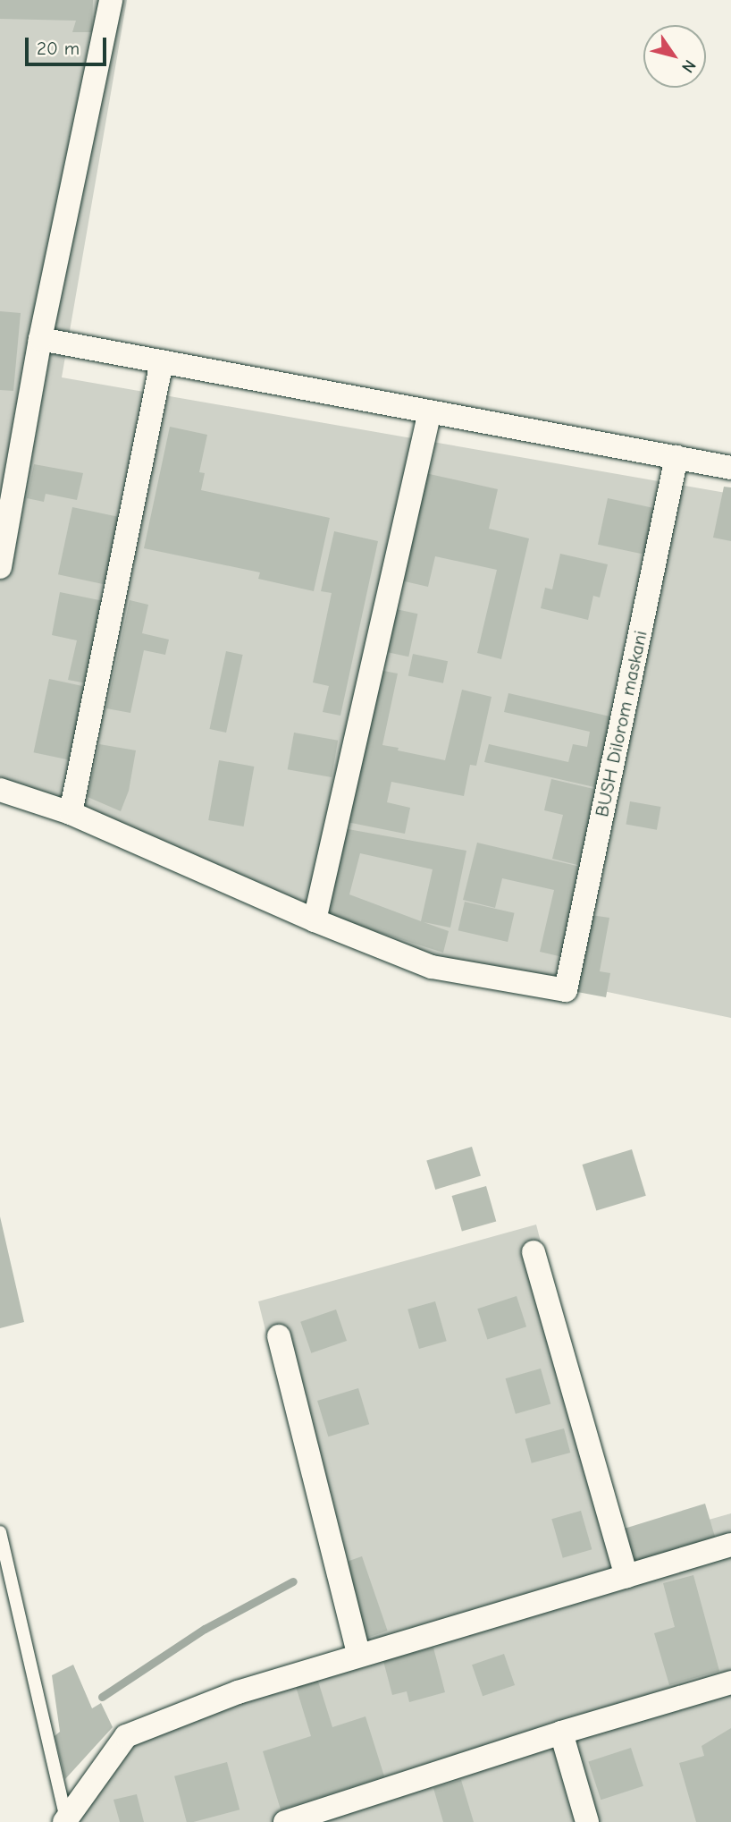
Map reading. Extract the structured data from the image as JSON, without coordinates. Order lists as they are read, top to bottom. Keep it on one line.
{"streets":{"street":["BUSH Dilorom maskani"]},"scale_bar":"20 m","north":"bottom right"}
